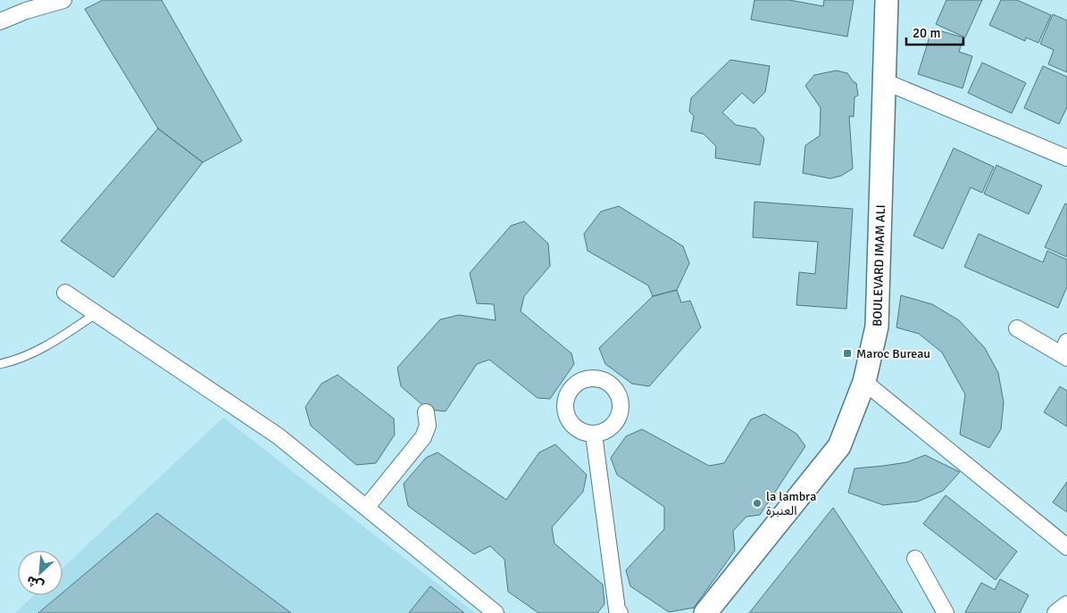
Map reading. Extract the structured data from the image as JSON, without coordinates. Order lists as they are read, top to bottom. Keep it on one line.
{"streets":{"street":["BOULEVARD IMAM ALI"]},"places":{"transit":["Maroc Bureau"],"other":["la lambra العنبرة"]},"scale_bar":"20 m","north":"bottom left"}
